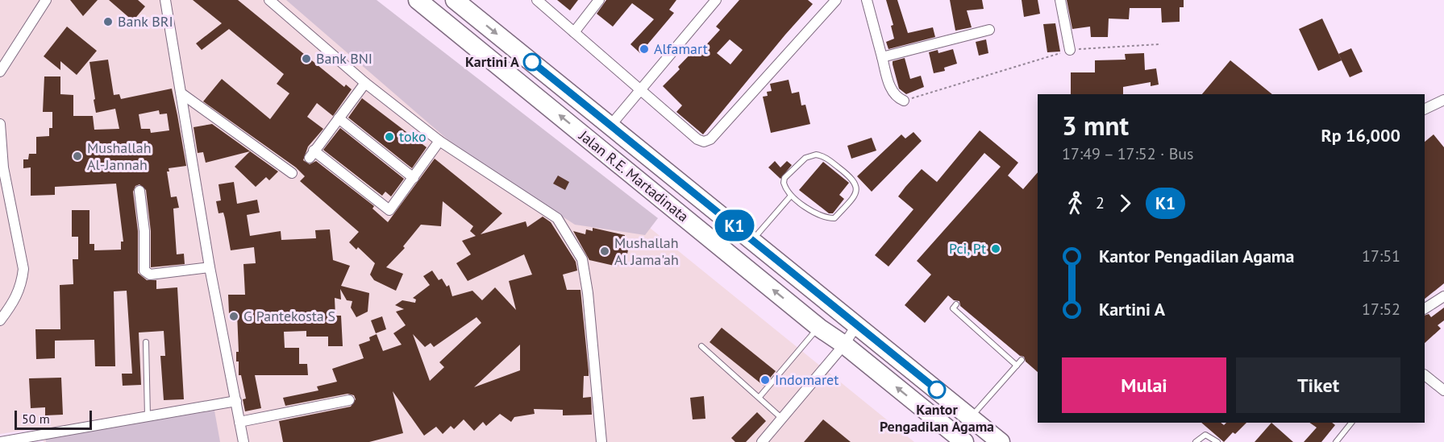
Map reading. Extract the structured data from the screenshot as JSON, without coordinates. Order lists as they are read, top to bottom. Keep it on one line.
{"streets":{"highway":["Jalan R.E. Martadinata"]},"places":["Bank BRI","Alfamart","Bank BNI","Kartini A","toko","Mushallah Al-Jannah","Pci, Pt","Mushallah Al Jama'ah","G Pantekosta S","Indomaret","Kantor Pengadilan Agama"],"lines":["bus line K1"],"scale_bar":"50 m","page":{"on_map":"K1","heading":["3 mnt","17:49 – 17:52 · Bus","Rp 16,000"],"legs":["2","K1"],"list":[{"name":"Kantor Pengadilan Agama","value":"17:51"},{"name":"Kartini A","value":"17:52"}],"buttons":["Mulai","Tiket"],"scale":"50 m"}}
